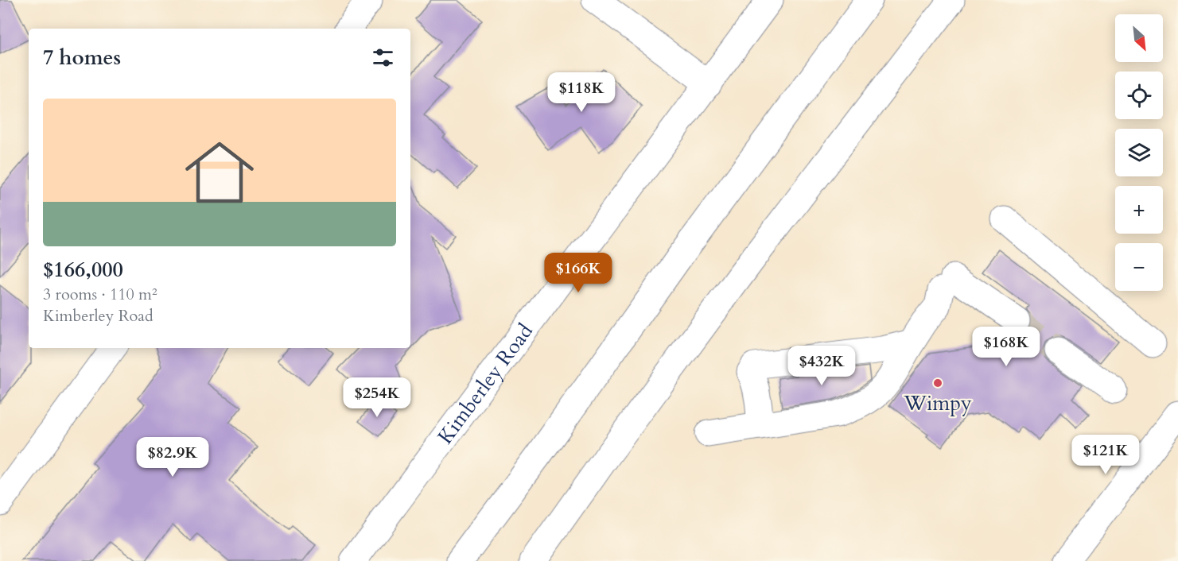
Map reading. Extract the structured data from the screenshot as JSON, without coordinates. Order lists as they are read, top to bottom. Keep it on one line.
{"streets":{"main road":["Kimberley Road"]},"places":["Wimpy"],"north":"bottom right","page":{"map_buttons":["+","−"],"heading":"7 homes","price":["$118K","$166K","$168K","$432K","$254K","$121K","$82.9K"],"list":[{"name":"$166,000","note":"3 rooms · 110 m² · Kimberley Road"}]}}
